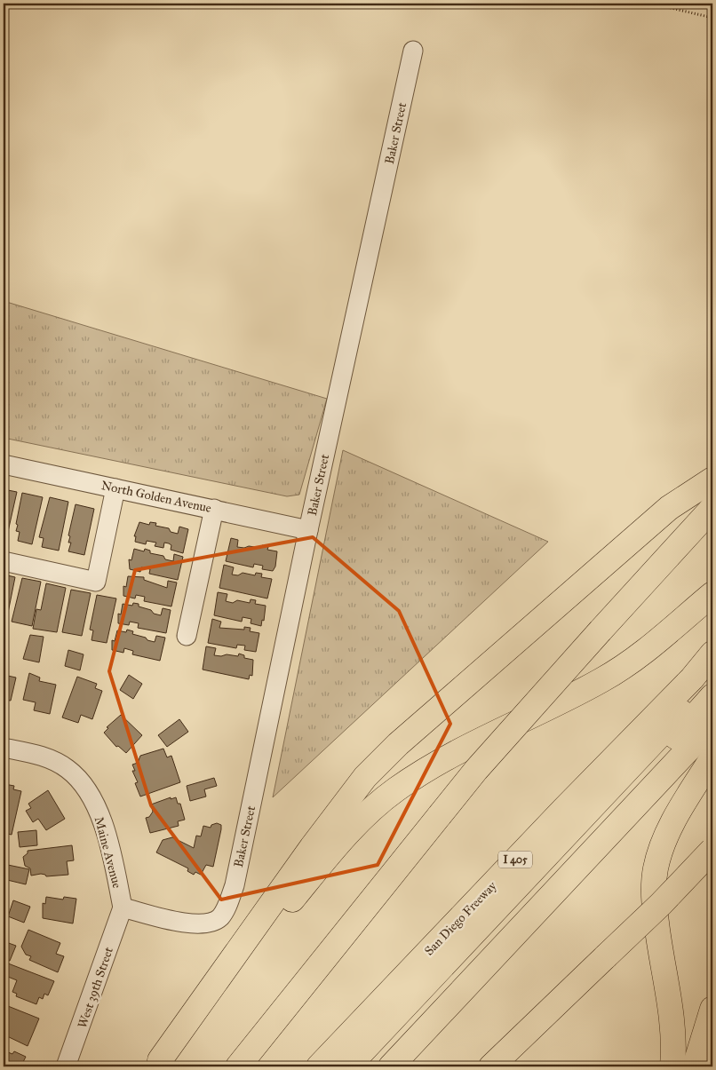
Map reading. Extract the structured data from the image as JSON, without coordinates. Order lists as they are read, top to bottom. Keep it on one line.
{"streets":{"highway":["I 405","San Diego Freeway"],"street":["Baker Street","North Golden Avenue","Maine Avenue","West 39th Street"]},"crossings":[["Baker Street","North Golden Avenue"],["Baker Street","Maine Avenue"],["Baker Street","West 39th Street"],["Maine Avenue","West 39th Street"]]}
